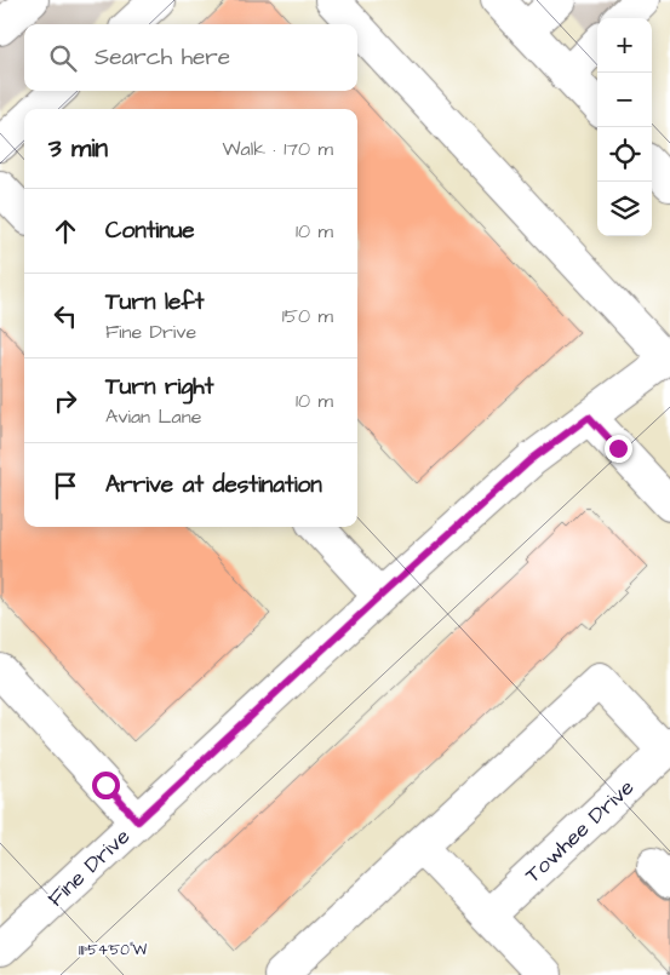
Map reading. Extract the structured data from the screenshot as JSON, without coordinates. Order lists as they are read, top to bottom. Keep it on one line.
{"streets":{"street":["Towhee Drive","Fine Drive"]},"page":{"map_buttons":["+","−"],"search":"Search here","heading":["3 min","Walk · 170 m"],"list":[["Continue","10 m"],["Turn left","Fine Drive","150 m"],["Turn right","Avian Lane","10 m"],"Arrive at destination"]},"coordinates":["111°54'50\"W"]}
